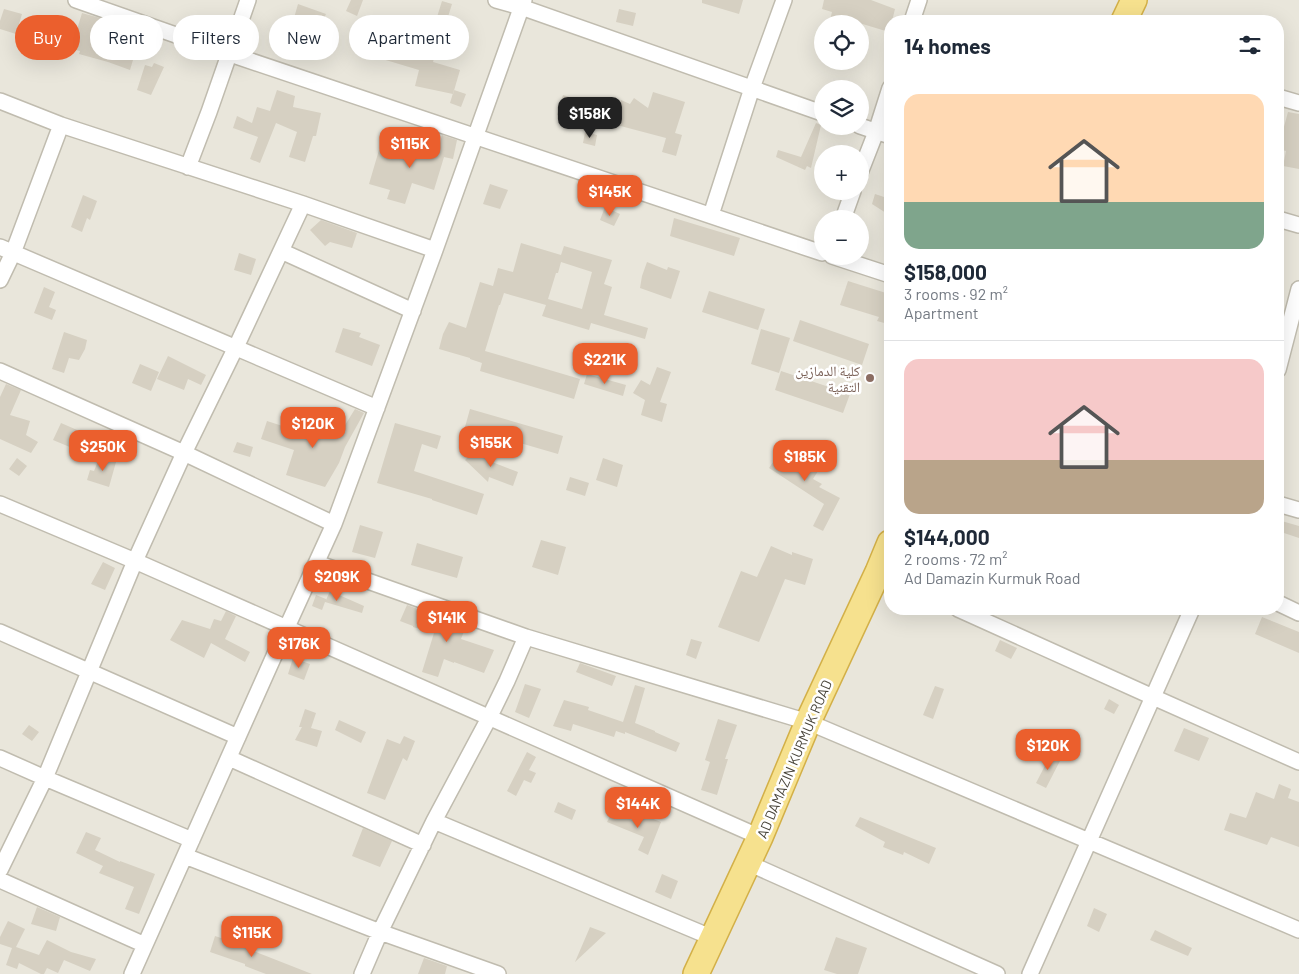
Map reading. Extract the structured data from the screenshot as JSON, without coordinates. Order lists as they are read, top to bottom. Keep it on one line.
{"streets":{"highway":["AD DAMAZIN KURMUK ROAD"]},"places":["كلية الدمازين التقنية"],"page":{"map_buttons":["+","−"],"chip":["Buy","Rent","Filters","New","Apartment"],"heading":"14 homes","list":[{"name":"$158,000","note":"3 rooms · 92 m² · Apartment"},{"name":"$144,000","note":"2 rooms · 72 m² · Ad Damazin Kurmuk Road"}],"price":["$158K","$115K","$145K","$221K","$120K","$155K","$250K","$185K","$209K","$141K","$176K","$120K","$144K","$115K"]}}
